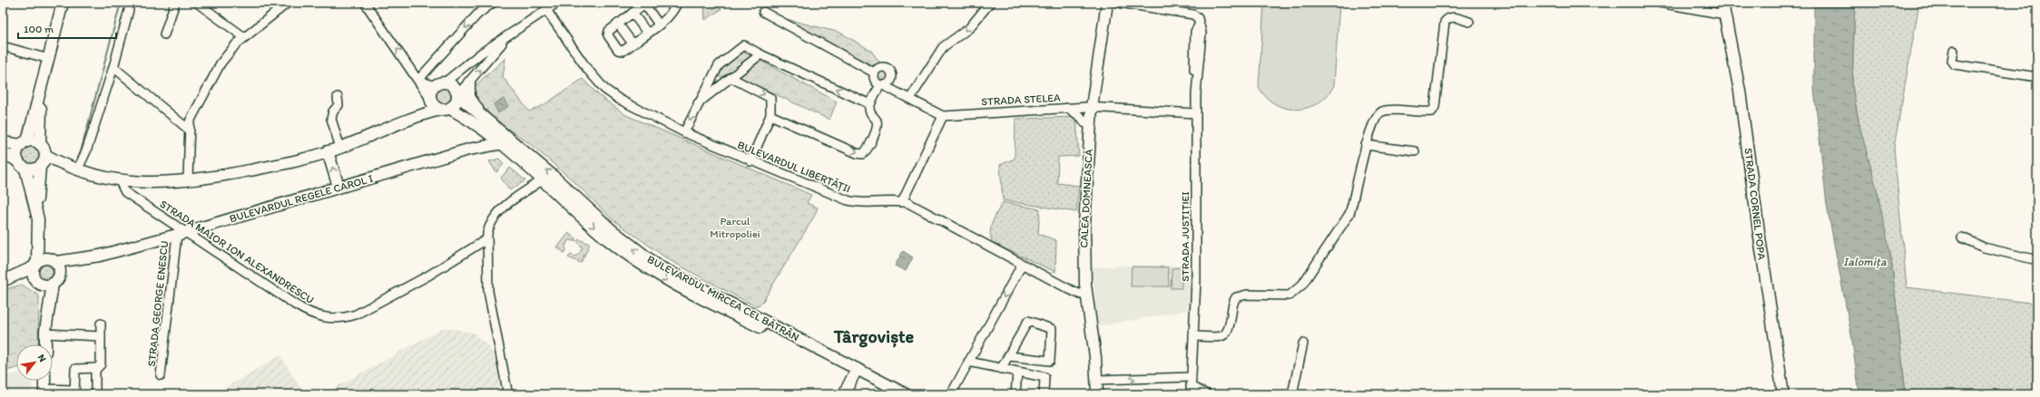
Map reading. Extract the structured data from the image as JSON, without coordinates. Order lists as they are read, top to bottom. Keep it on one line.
{"streets":{"main road":["BULEVARDUL REGELE CAROL I","CALEA DOMNEASCĂ","STRADA CORNEL POPA","BULEVARDUL MIRCEA CEL BĂTRÂN"],"street":["STRADA STELEA","BULEVARDUL LIBERTĂȚII","STRADA JUSTIȚIEI","STRADA MAIOR ION ALEXANDRESCU","STRADA GEORGE ENESCU"]},"crossings":[["STRADA STELEA","CALEA DOMNEASCĂ"],["STRADA STELEA","STRADA JUSTIȚIEI"],["BULEVARDUL LIBERTĂȚII","CALEA DOMNEASCĂ"],["BULEVARDUL REGELE CAROL I","STRADA MAIOR ION ALEXANDRESCU"],["BULEVARDUL REGELE CAROL I","BULEVARDUL MIRCEA CEL BĂTRÂN"],["BULEVARDUL REGELE CAROL I","STRADA GEORGE ENESCU"],["STRADA MAIOR ION ALEXANDRESCU","STRADA GEORGE ENESCU"]],"districts":["Târgoviște"],"water":["Ialomița"],"parks":["Parcul Mitropoliei"],"scale_bar":"100 m","north":"top right"}
